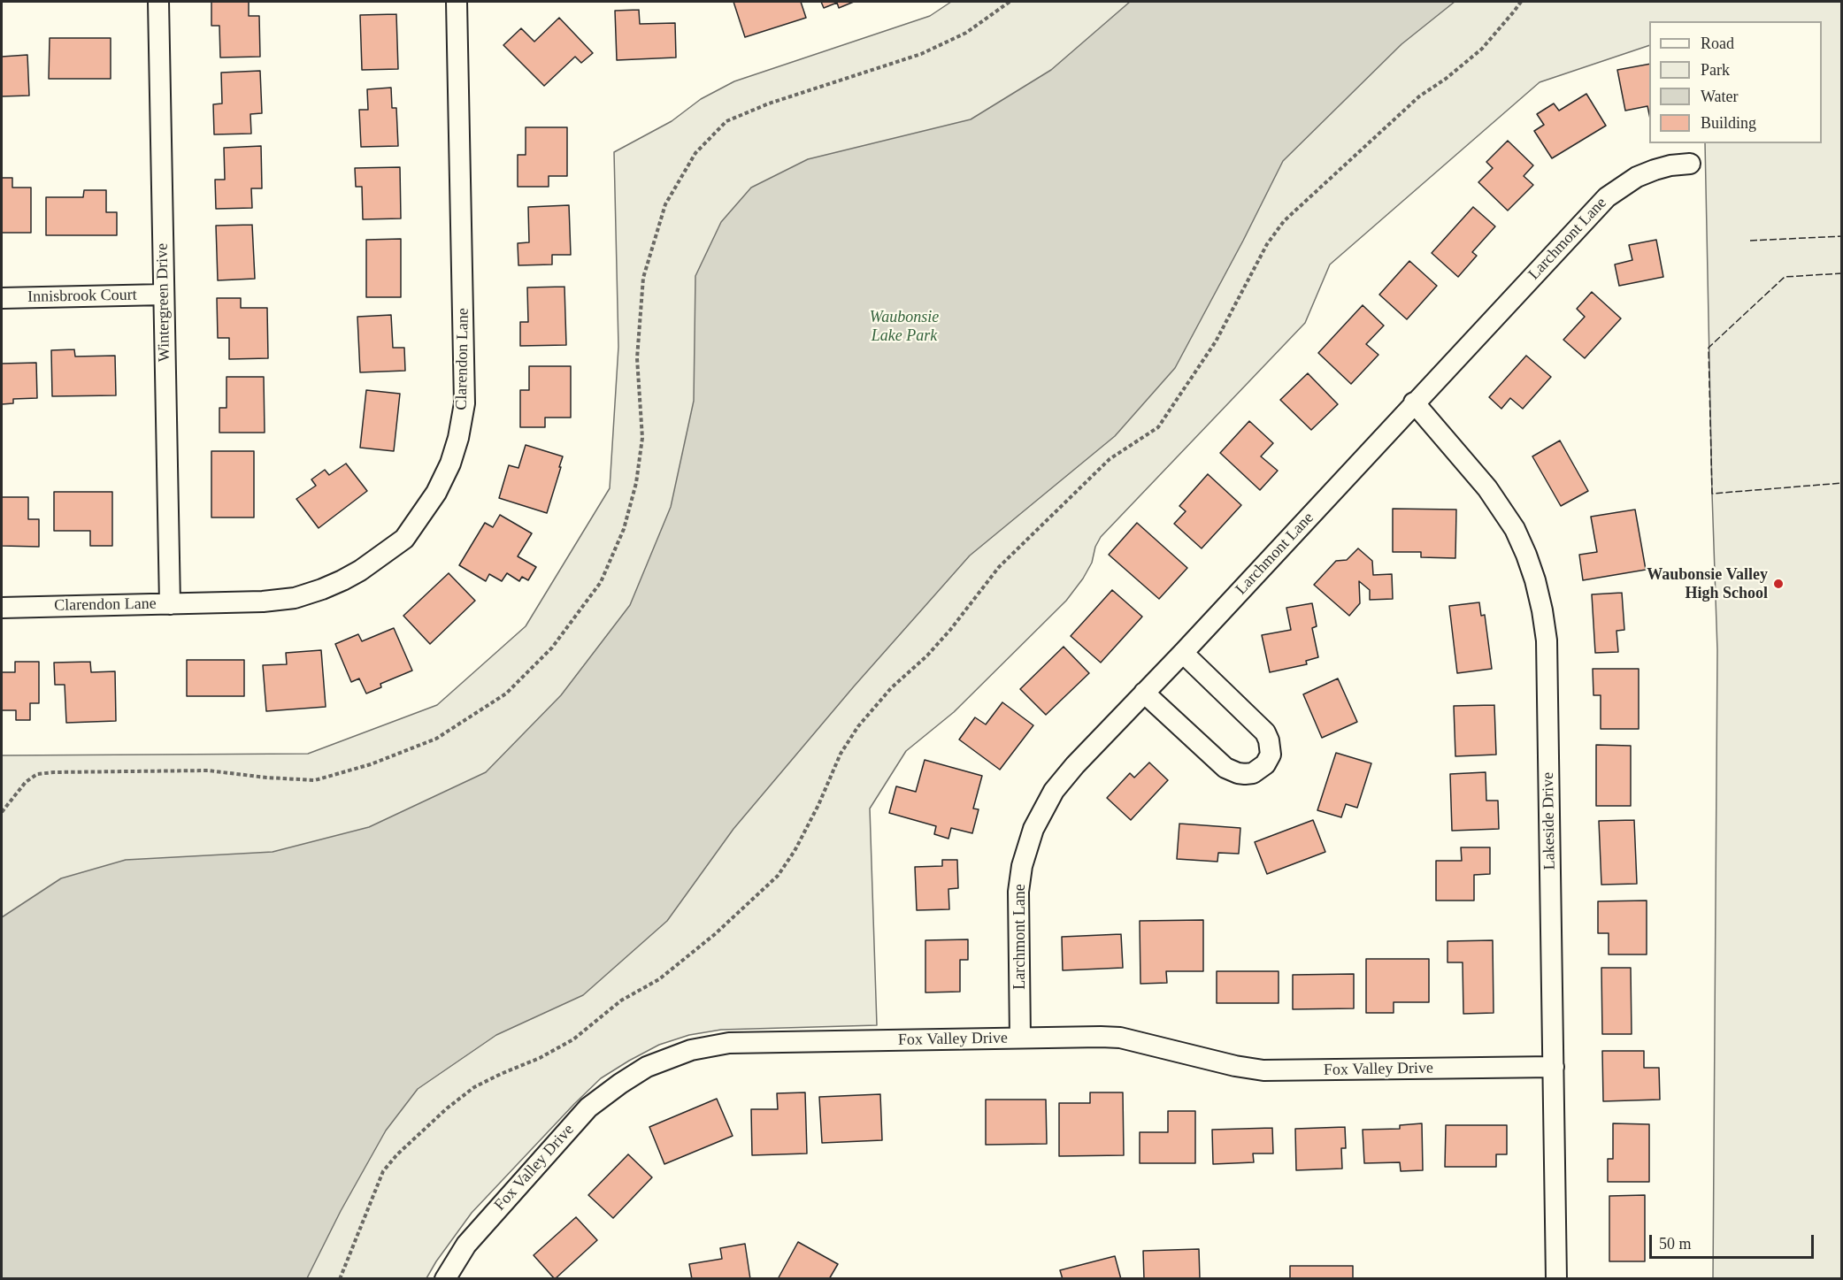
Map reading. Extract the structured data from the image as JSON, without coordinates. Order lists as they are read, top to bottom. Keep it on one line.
{"streets":{"street":["Larchmont Lane","Innisbrook Court","Wintergreen Drive","Clarendon Lane","Lakeside Drive","Fox Valley Drive"]},"crossings":[["Larchmont Lane","Lakeside Drive"],["Larchmont Lane","Fox Valley Drive"],["Innisbrook Court","Wintergreen Drive"],["Wintergreen Drive","Clarendon Lane"],["Lakeside Drive","Fox Valley Drive"]],"parks":["Waubonsie Lake Park"],"places":["Waubonsie Valley High School"],"legend":["Road","Park","Water","Building"],"scale_bar":"50 m"}
